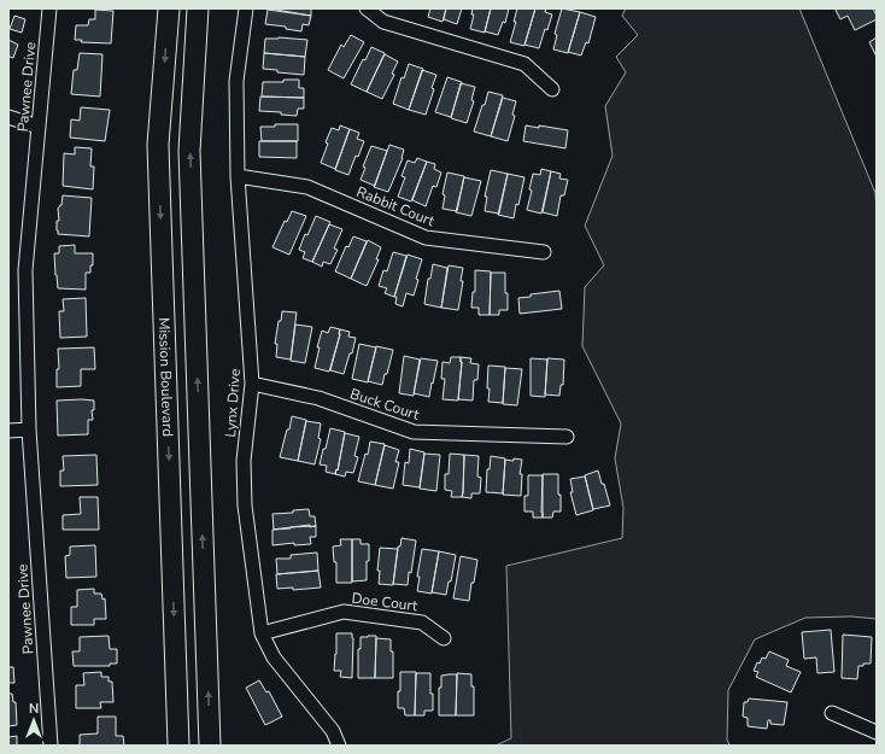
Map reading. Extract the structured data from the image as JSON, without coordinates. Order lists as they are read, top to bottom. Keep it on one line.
{"streets":{"main road":["Mission Boulevard"],"street":["Pawnee Drive","Rabbit Court","Lynx Drive","Buck Court","Doe Court"]},"crossings":[["Rabbit Court","Lynx Drive"],["Lynx Drive","Buck Court"],["Lynx Drive","Doe Court"]],"north":"top"}
